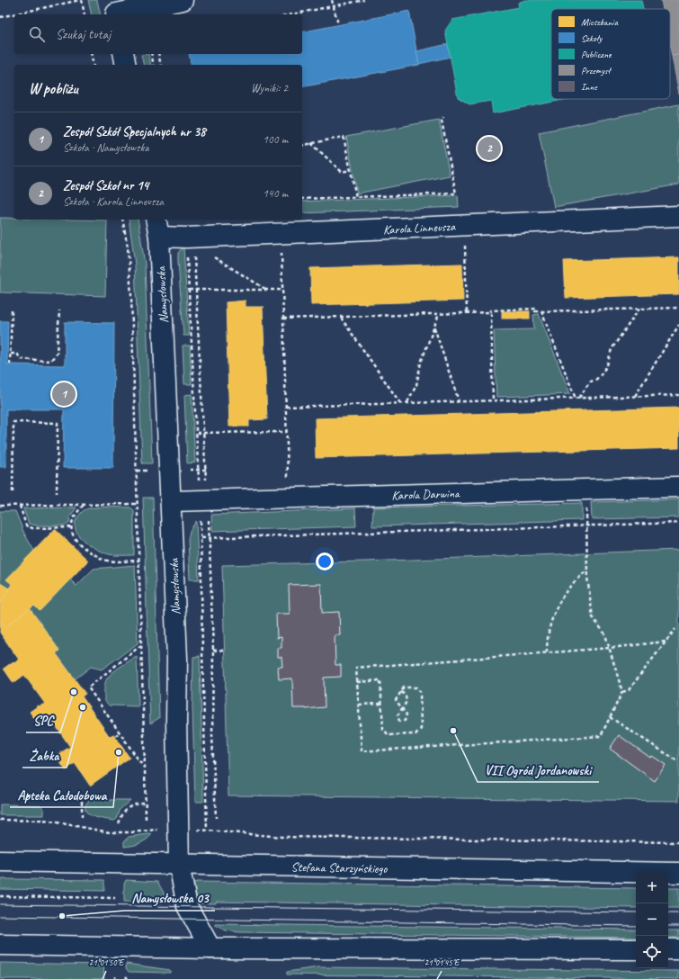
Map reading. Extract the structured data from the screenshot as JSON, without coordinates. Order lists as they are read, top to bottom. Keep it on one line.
{"streets":{"street":["Karola Linneusza","Namysłowska","Karola Darwina","Stefana Starzyńskiego"]},"crossings":[["Karola Linneusza","Namysłowska"],["Namysłowska","Karola Darwina"],["Namysłowska","Stefana Starzyńskiego"]],"places":["SPC","Żabka","VII Ogród Jordanowski","Apteka Całodobowa","Namysłowska 03"],"legend":["Mieszkania","Szkoły","Publiczne","Przemysł","Inne"],"page":{"search":"Szukaj tutaj","heading":["W pobliżu","Wyniki: 2"],"list":[{"mark":"1","name":"Zespół Szkół Specjalnych nr 38","note":"Szkoła · Namysłowska","value":"100 m"},{"mark":"2","name":"Zespół Szkoł nr 14","note":"Szkoła · Karola Linneusza","value":"140 m"}],"pins":["2","1"],"map_buttons":["+","−"]},"coordinates":["21°01'50\"E","21°01'45\"E"]}
